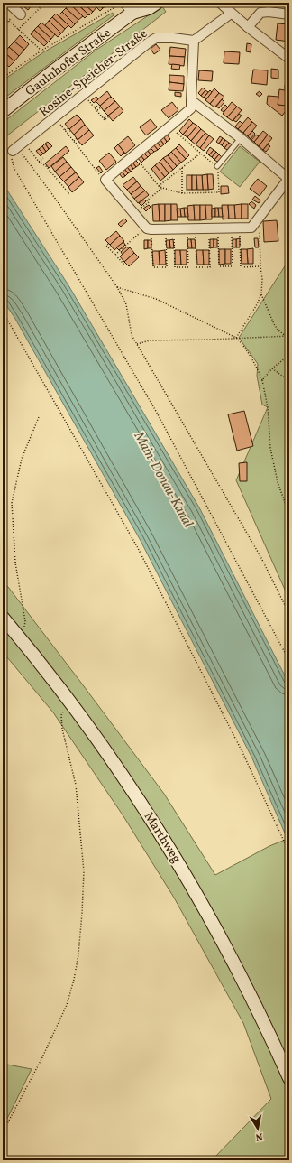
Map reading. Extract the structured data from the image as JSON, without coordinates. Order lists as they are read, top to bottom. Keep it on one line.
{"streets":{"main road":["Gaulnhofer Straße","Marthweg"],"street":["Rosine-Speicher-Straße"]},"water":["Main-Donau-Kanal"],"north":"bottom"}
